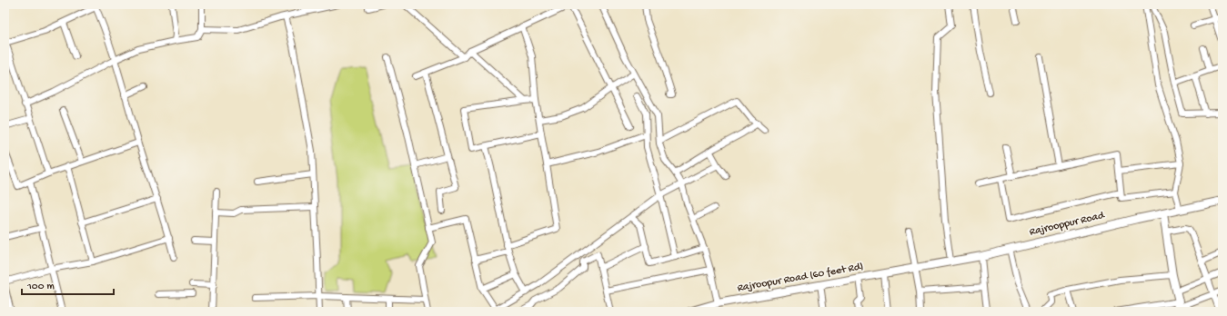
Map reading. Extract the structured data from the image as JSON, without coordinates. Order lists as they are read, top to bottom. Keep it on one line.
{"streets":{"main road":["Rajrooppur Road","Rajroopur Road (60 feet Rd)"]},"crossings":[["Rajrooppur Road","Rajroopur Road (60 feet Rd)"]],"scale_bar":"100 m"}
